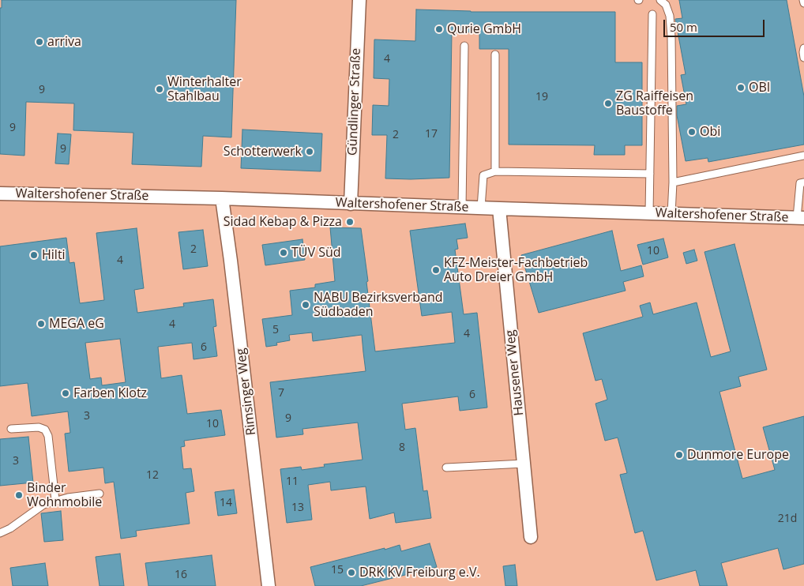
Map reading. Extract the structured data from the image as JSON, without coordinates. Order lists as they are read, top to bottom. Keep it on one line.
{"streets":{"street":["Gündlinger Straße","Waltershofener Straße","Hausener Weg","Rimsinger Weg"]},"crossings":[["Gündlinger Straße","Waltershofener Straße"],["Waltershofener Straße","Hausener Weg"],["Waltershofener Straße","Rimsinger Weg"]],"places":["Qurie GmbH","arriva","OBI","Winterhalter Stahlbau","ZG Raiffeisen Baustoffe","Obi","Schotterwerk","Sidad Kebap & Pizza","TÜV Süd","Hilti","KFZ-Meister-Fachbetrieb Auto Dreier GmbH","NABU Bezirksverband Südbaden","MEGA eG","Farben Klotz","Dunmore Europe","Binder Wohnmobile","DRK KV Freiburg e.V."],"house_numbers":["4","9","19","9","17","2","9","2","10","4","4","5","4","6","7","6","3","9","10","8","3","12","11","14","13","21d","15","16"],"scale_bar":"50 m"}
